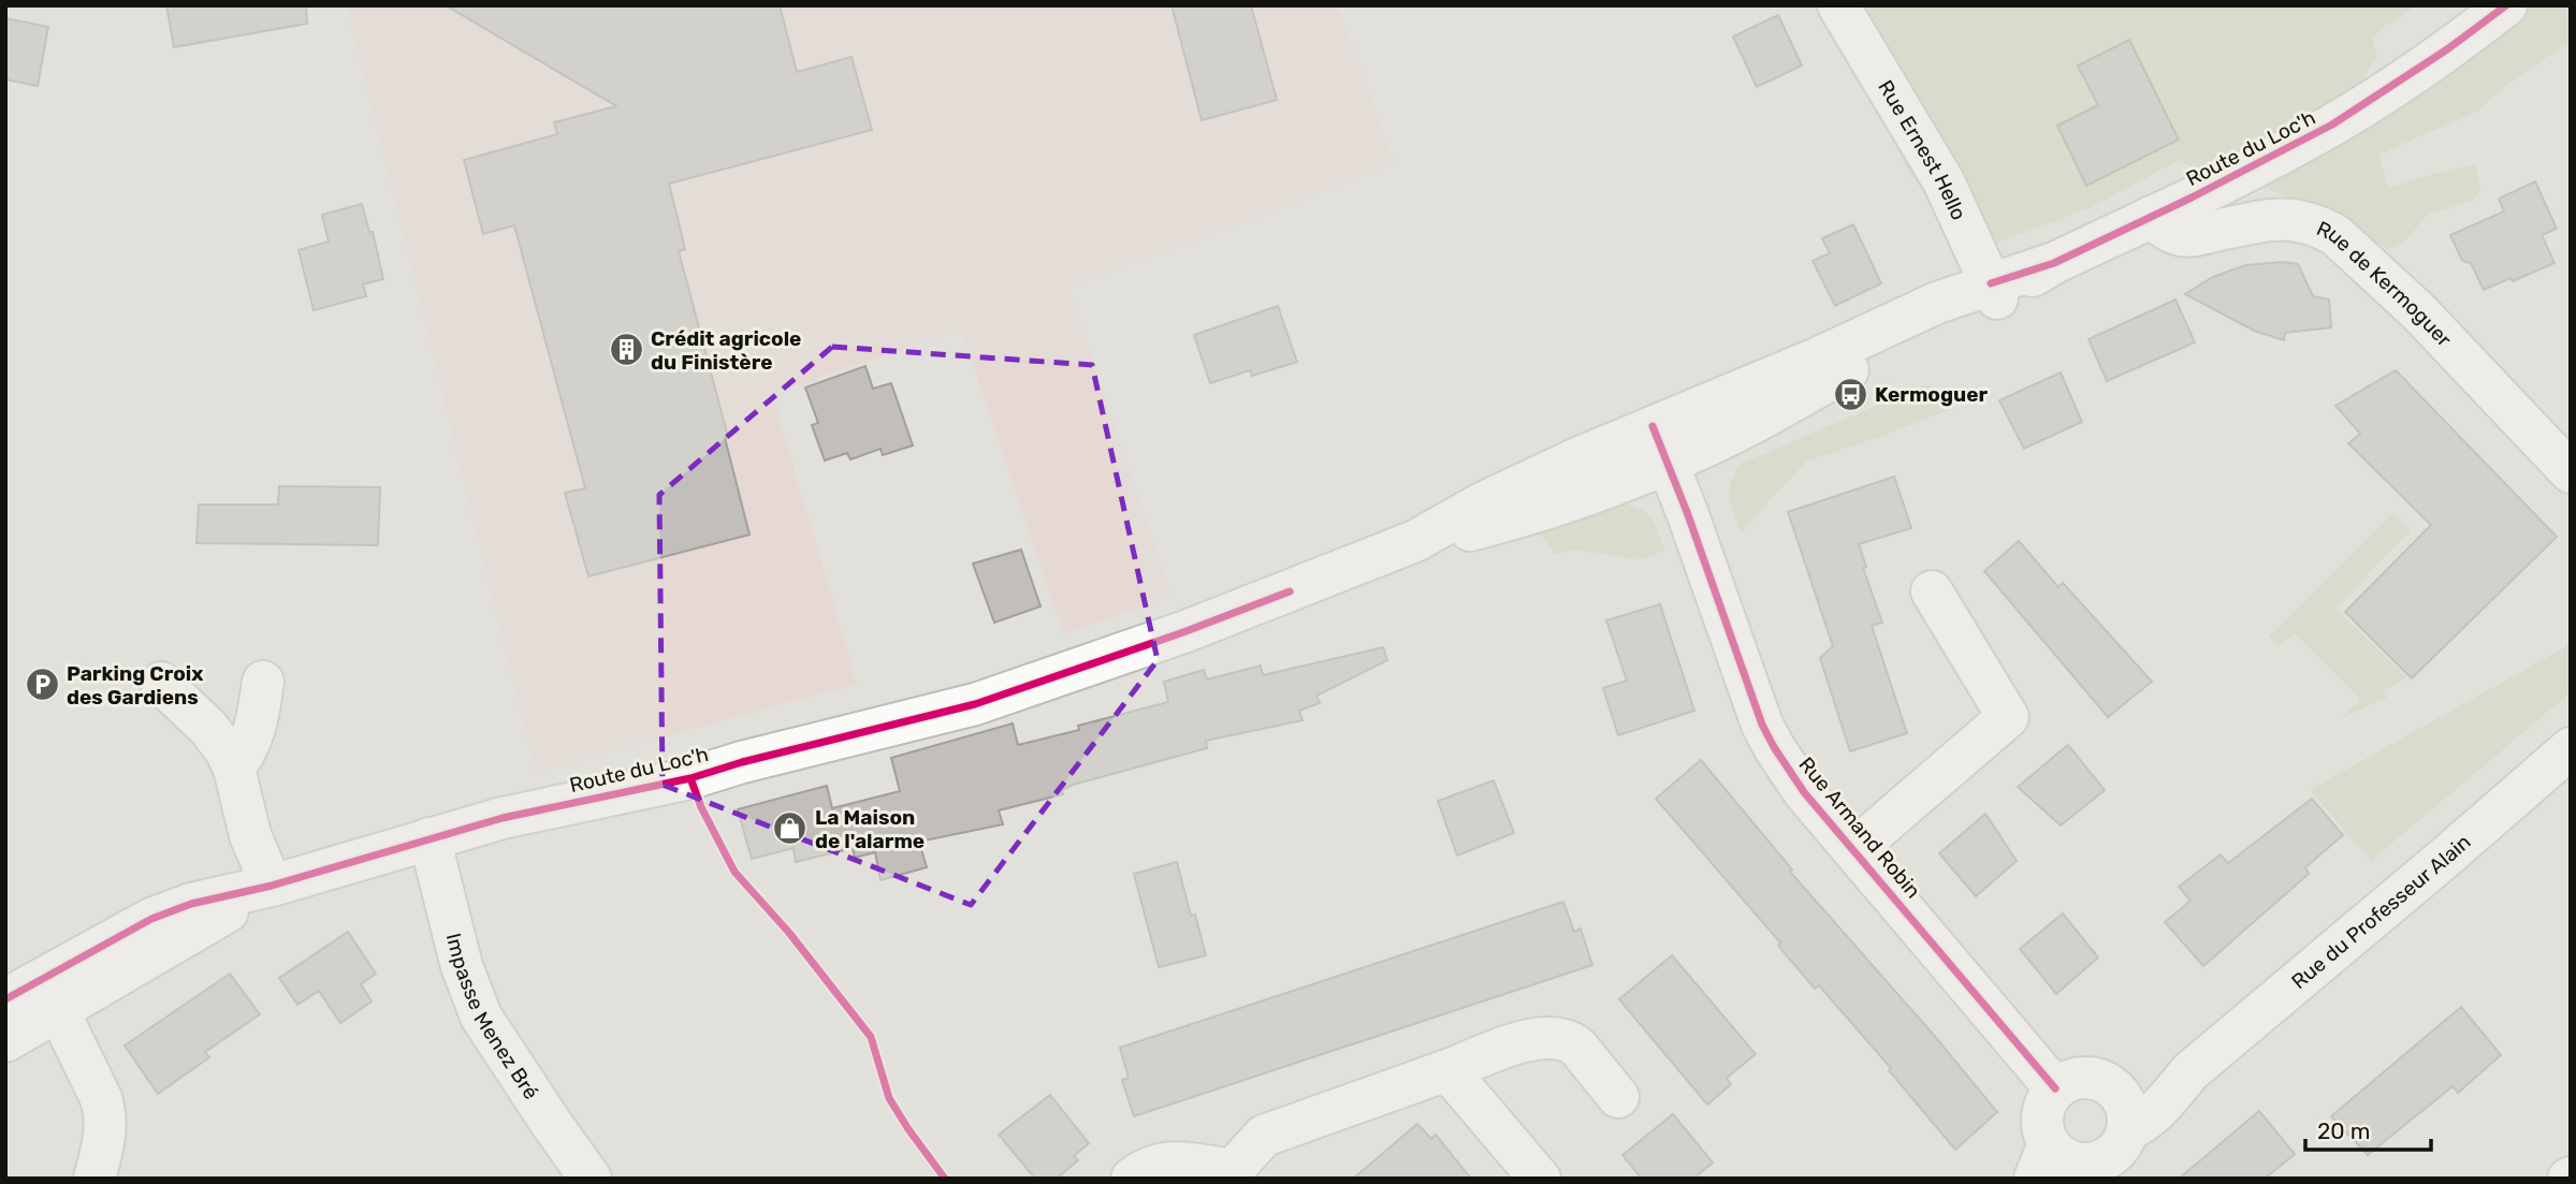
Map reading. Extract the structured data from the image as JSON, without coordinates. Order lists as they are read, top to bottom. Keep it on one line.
{"streets":{"street":["Route du Loc'h","Rue Ernest Hello","Rue de Kermoguer","Rue Armand Robin","Rue du Professeur Alain","Impasse Menez Bré"]},"crossings":[["Route du Loc'h","Rue Ernest Hello"],["Route du Loc'h","Rue de Kermoguer"],["Route du Loc'h","Rue Armand Robin"],["Route du Loc'h","Impasse Menez Bré"],["Rue Armand Robin","Rue du Professeur Alain"]],"places":{"building":["Crédit agricole du Finistère"],"bus stop":["Kermoguer"],"parking":["Parking Croix des Gardiens"],"shop":["La Maison de l'alarme"]},"scale_bar":"20 m"}
